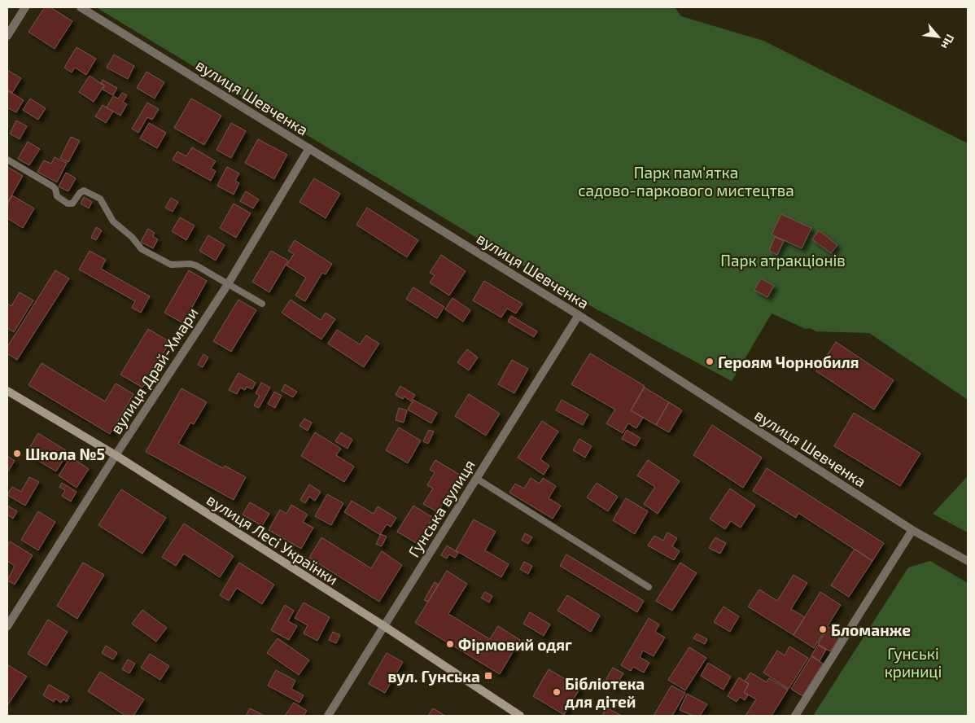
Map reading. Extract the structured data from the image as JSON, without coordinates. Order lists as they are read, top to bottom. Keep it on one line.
{"streets":{"street":["вулиця Шевченка","вулиця Драй-Хмари","Гунська вулиця","вулиця Лесі Українки"]},"crossings":[["вулиця Шевченка","вулиця Драй-Хмари"],["вулиця Шевченка","Гунська вулиця"],["вулиця Драй-Хмари","вулиця Лесі Українки"],["Гунська вулиця","вулиця Лесі Українки"]],"parks":["Парк пам'ятка садово-паркового мистецтва","Парк атракціонів","Гунські криниці"],"places":{"other":["Героям Чорнобиля","Школа №5","Бломанже","Фірмовий одяг","Бібліотека для дітей"],"transit":["вул. Гунська"]},"north":"bottom right"}
